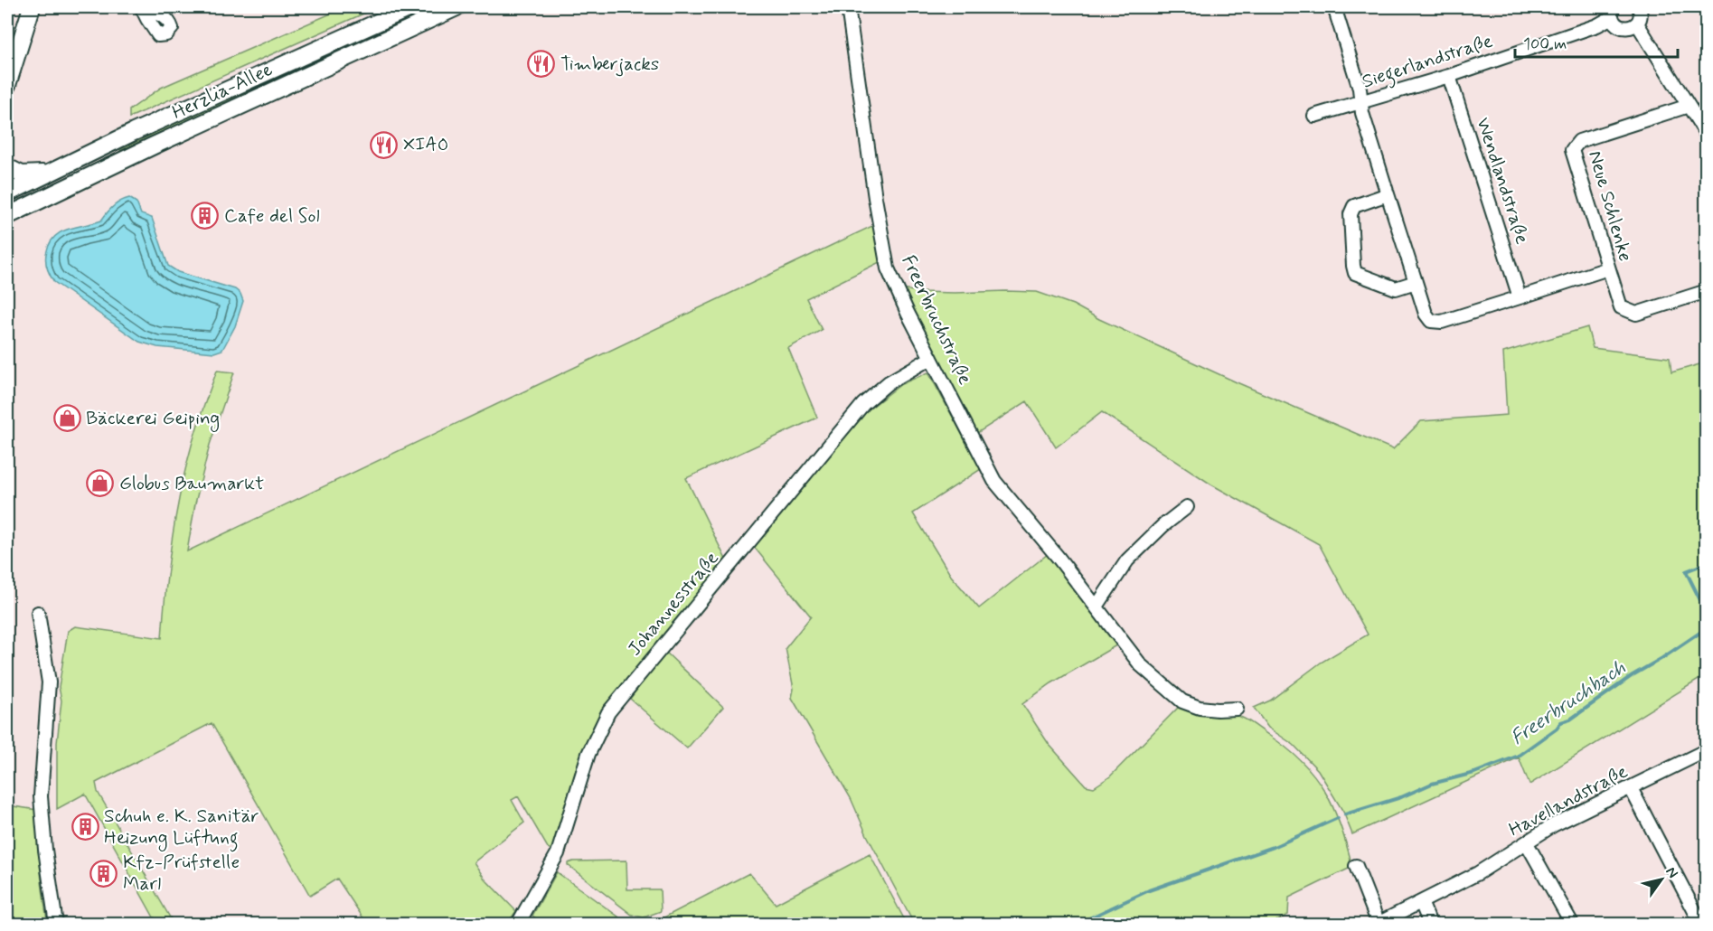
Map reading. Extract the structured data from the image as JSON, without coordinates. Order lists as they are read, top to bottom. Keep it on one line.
{"streets":{"main road":["Herzlia-Allee"],"street":["Siegerlandstraße","Wendlandstraße","Neue Schlenke","Freerbruchstraße","Johannesstraße","Havellandstraße"]},"crossings":[["Siegerlandstraße","Wendlandstraße"],["Freerbruchstraße","Johannesstraße"]],"water":["Freerbruchbach"],"places":{"restaurant":["Timberjacks","XIAO"],"building":["Cafe del Sol","Schuh e. K. Sanitär Heizung Lüftung","Kfz-Prüfstelle Marl"],"shop":["Bäckerei Geiping","Globus Baumarkt"]},"scale_bar":"100 m","north":"top right"}
